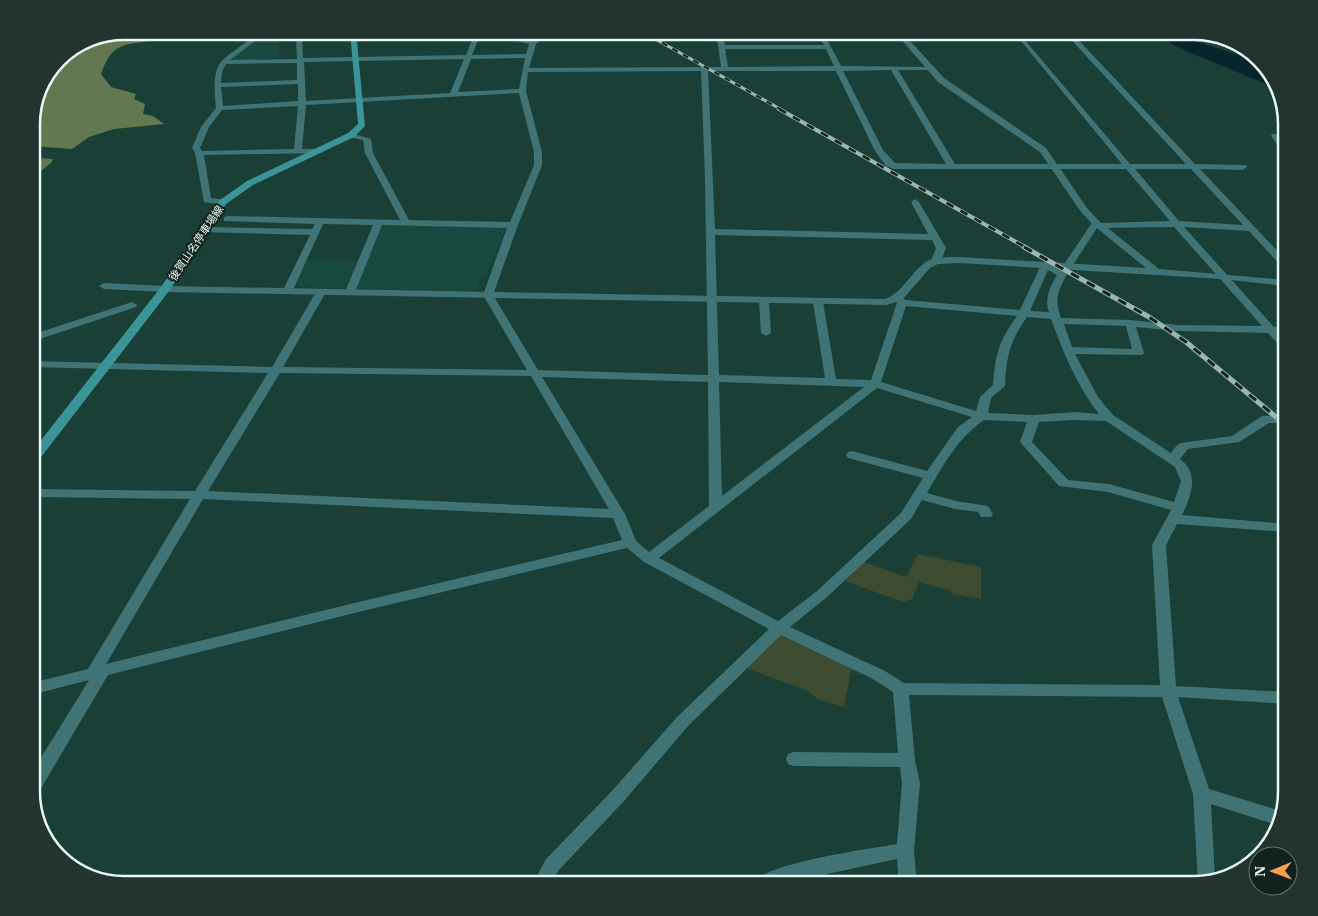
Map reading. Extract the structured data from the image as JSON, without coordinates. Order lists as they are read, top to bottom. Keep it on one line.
{"streets":{"main road":["後賀山名停車場線"]},"north":"left"}
